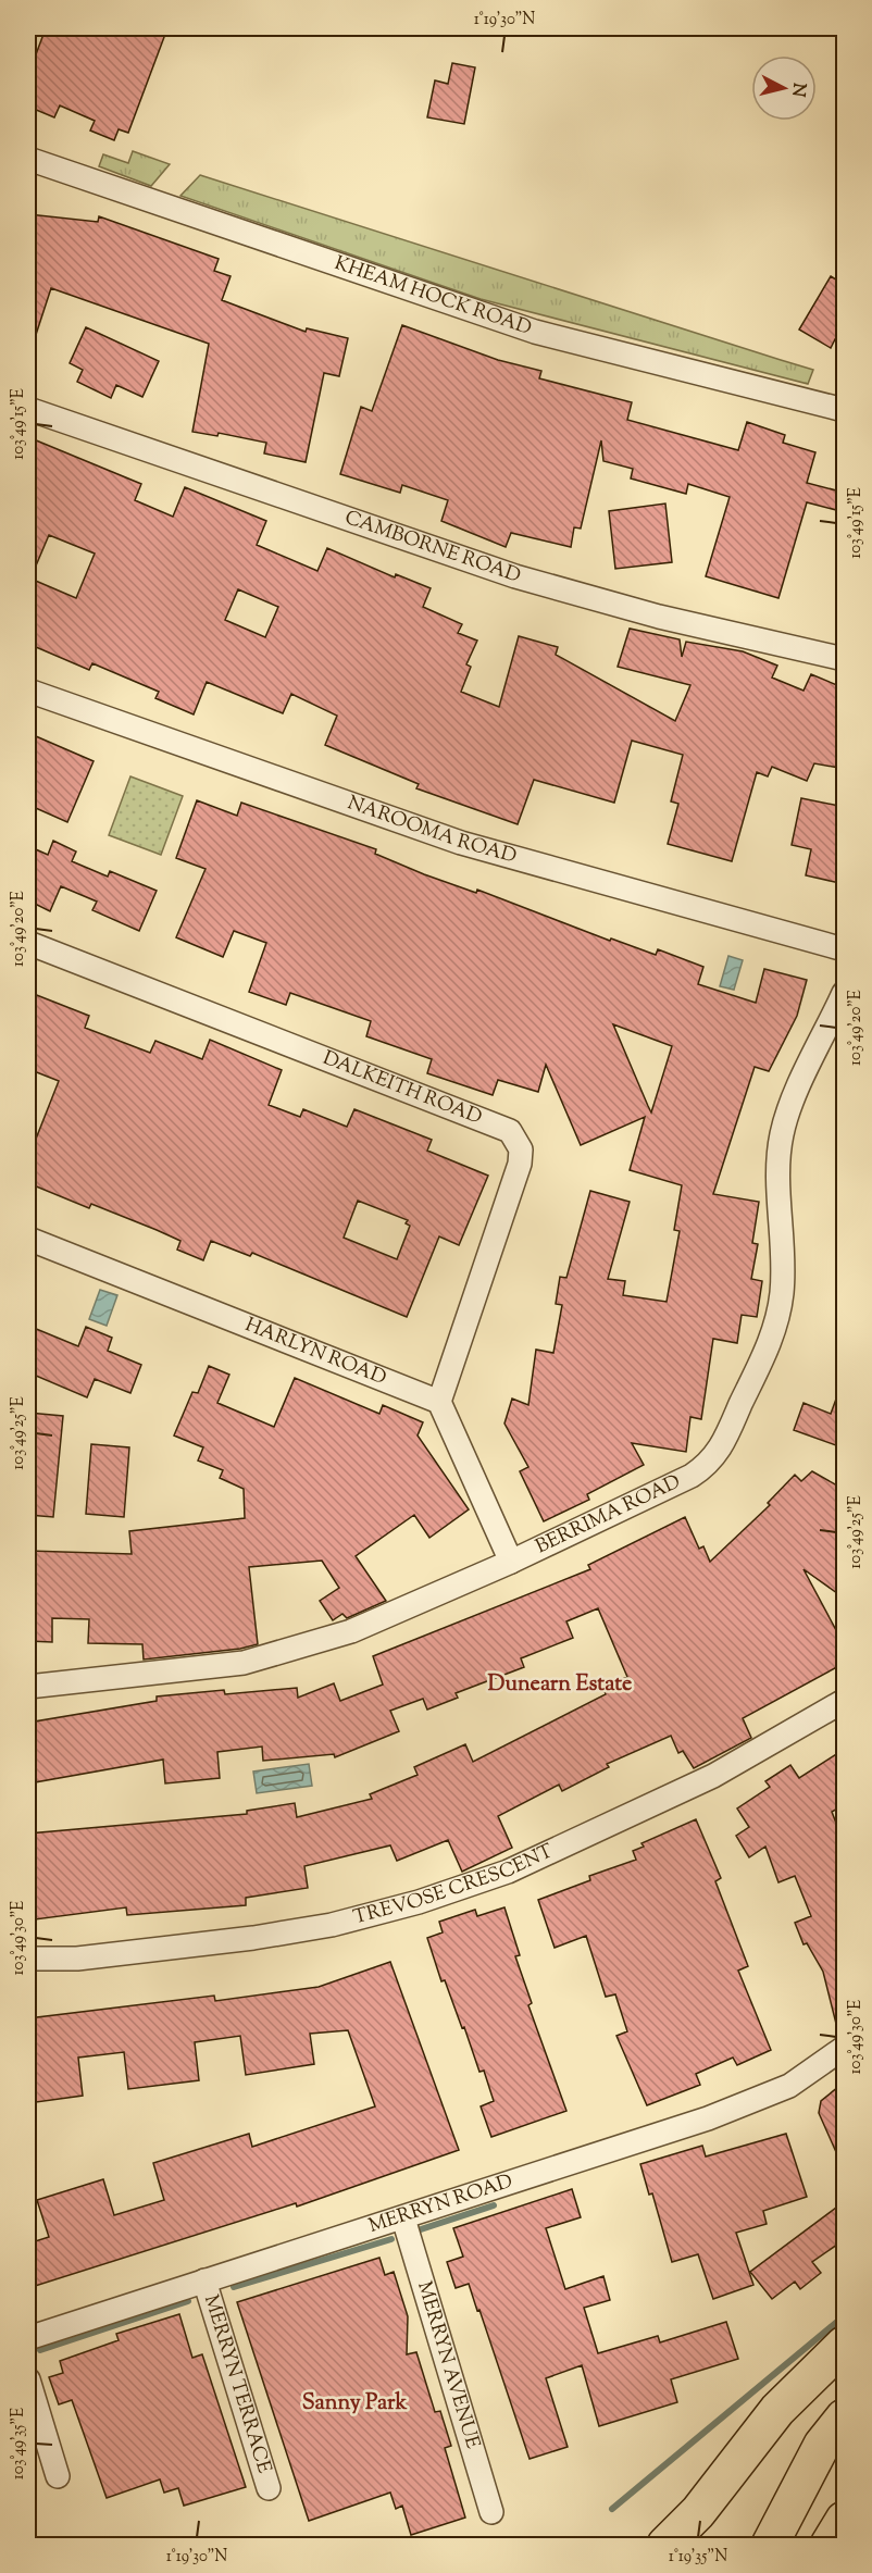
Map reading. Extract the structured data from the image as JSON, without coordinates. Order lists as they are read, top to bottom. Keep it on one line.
{"streets":{"street":["KHEAM HOCK ROAD","CAMBORNE ROAD","NAROOMA ROAD","DALKEITH ROAD","HARLYN ROAD","BERRIMA ROAD","TREVOSE CRESCENT","MERRYN ROAD","MERRYN AVENUE","MERRYN TERRACE"]},"crossings":[["DALKEITH ROAD","HARLYN ROAD"],["MERRYN ROAD","MERRYN AVENUE"],["MERRYN ROAD","MERRYN TERRACE"]],"districts":["Dunearn Estate","Sanny Park"],"north":"right","coordinates":["1°19'30\"N","103°49'15\"E","103°49'20\"E","103°49'25\"E","103°49'30\"E","103°49'35\"E","1°19'35\"N"]}
